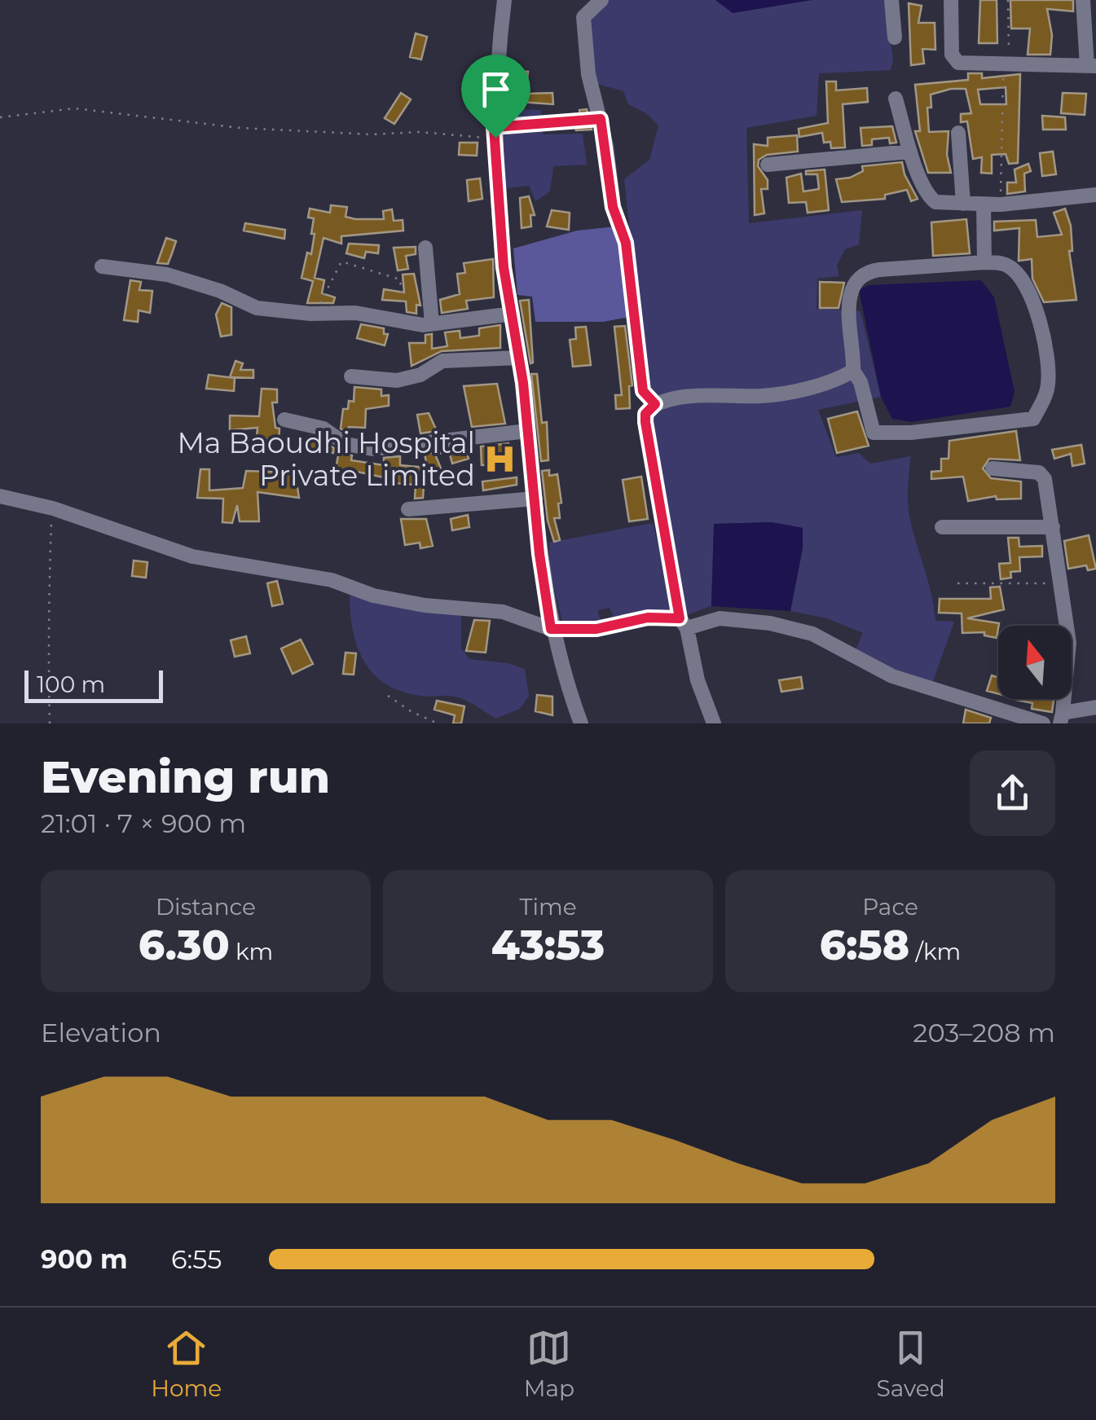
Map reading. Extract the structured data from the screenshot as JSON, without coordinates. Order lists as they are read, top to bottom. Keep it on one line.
{"places":{"hospital":["Ma Baoudhi Hospital Private Limited"]},"scale_bar":"100 m","north":"top","page":{"scale":"100 m","heading":["Evening run","21:01 · 7 × 900 m"],"stats":[["Distance","6.30 km"],["Time","43:53"],["Pace","6:58 /km"]],"chart":["Elevation","203–208 m"],"list":[{"name":"900 m","note":"6:55"}],"tabs":["Home","Map","Saved"]}}
